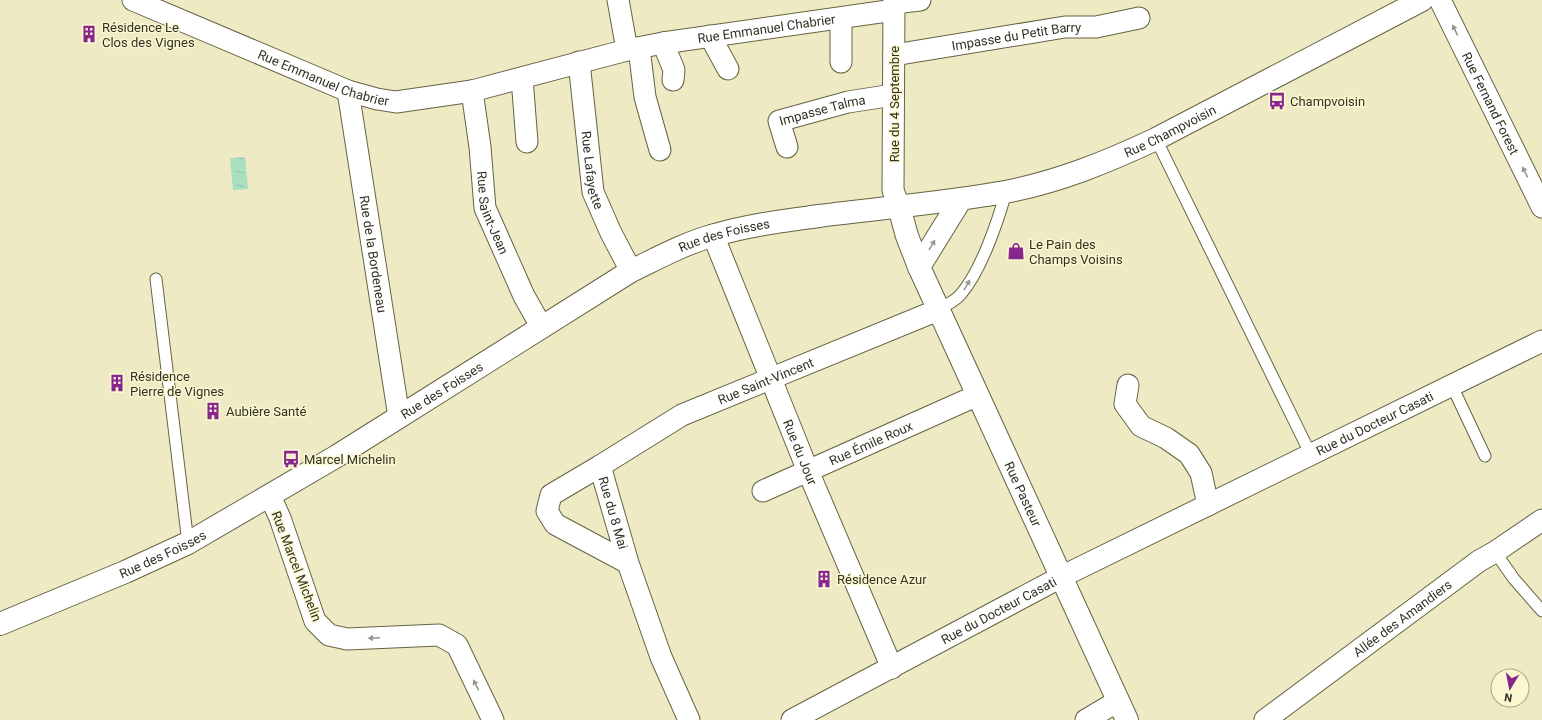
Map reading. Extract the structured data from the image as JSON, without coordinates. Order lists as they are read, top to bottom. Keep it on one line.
{"streets":{"main road":["Rue Champvoisin","Rue des Foisses","Rue Pasteur"],"street":["Rue Emmanuel Chabrier","Impasse du Petit Barry","Rue Fernand Forest","Rue du 4 Septembre","Impasse Talma","Rue Lafayette","Rue Saint-Jean","Rue de la Bordeneau","Rue Saint-Vincent","Rue du Docteur Casati","Rue Émile Roux","Rue du Jour","Rue du 8 Mai","Rue Marcel Michelin","Allée des Amandiers"]},"crossings":[["Rue Emmanuel Chabrier","Rue du 4 Septembre"],["Rue Emmanuel Chabrier","Rue Lafayette"],["Rue Emmanuel Chabrier","Rue Saint-Jean"],["Rue Emmanuel Chabrier","Rue de la Bordeneau"],["Impasse du Petit Barry","Rue du 4 Septembre"],["Rue du 4 Septembre","Impasse Talma"],["Rue du 4 Septembre","Rue Champvoisin"],["Rue du 4 Septembre","Rue des Foisses"],["Rue du 4 Septembre","Rue Pasteur"],["Rue Champvoisin","Rue des Foisses"],["Rue Champvoisin","Rue Pasteur"],["Rue Lafayette","Rue des Foisses"],["Rue Saint-Jean","Rue des Foisses"],["Rue des Foisses","Rue de la Bordeneau"],["Rue des Foisses","Rue du Jour"],["Rue des Foisses","Rue Pasteur"],["Rue des Foisses","Rue Marcel Michelin"],["Rue Saint-Vincent","Rue du Jour"],["Rue Saint-Vincent","Rue Pasteur"],["Rue Saint-Vincent","Rue du 8 Mai"],["Rue du Docteur Casati","Rue du Jour"],["Rue du Docteur Casati","Rue Pasteur"],["Rue Émile Roux","Rue du Jour"],["Rue Émile Roux","Rue Pasteur"]],"one_way":["Rue Fernand Forest","Rue Marcel Michelin"],"places":{"building":["Résidence Le Clos des Vignes","Résidence Pierre de Vignes","Aubière Santé","Résidence Azur"],"bus stop":["Champvoisin","Marcel Michelin"],"shop":["Le Pain des Champs Voisins"]},"north":"bottom"}
